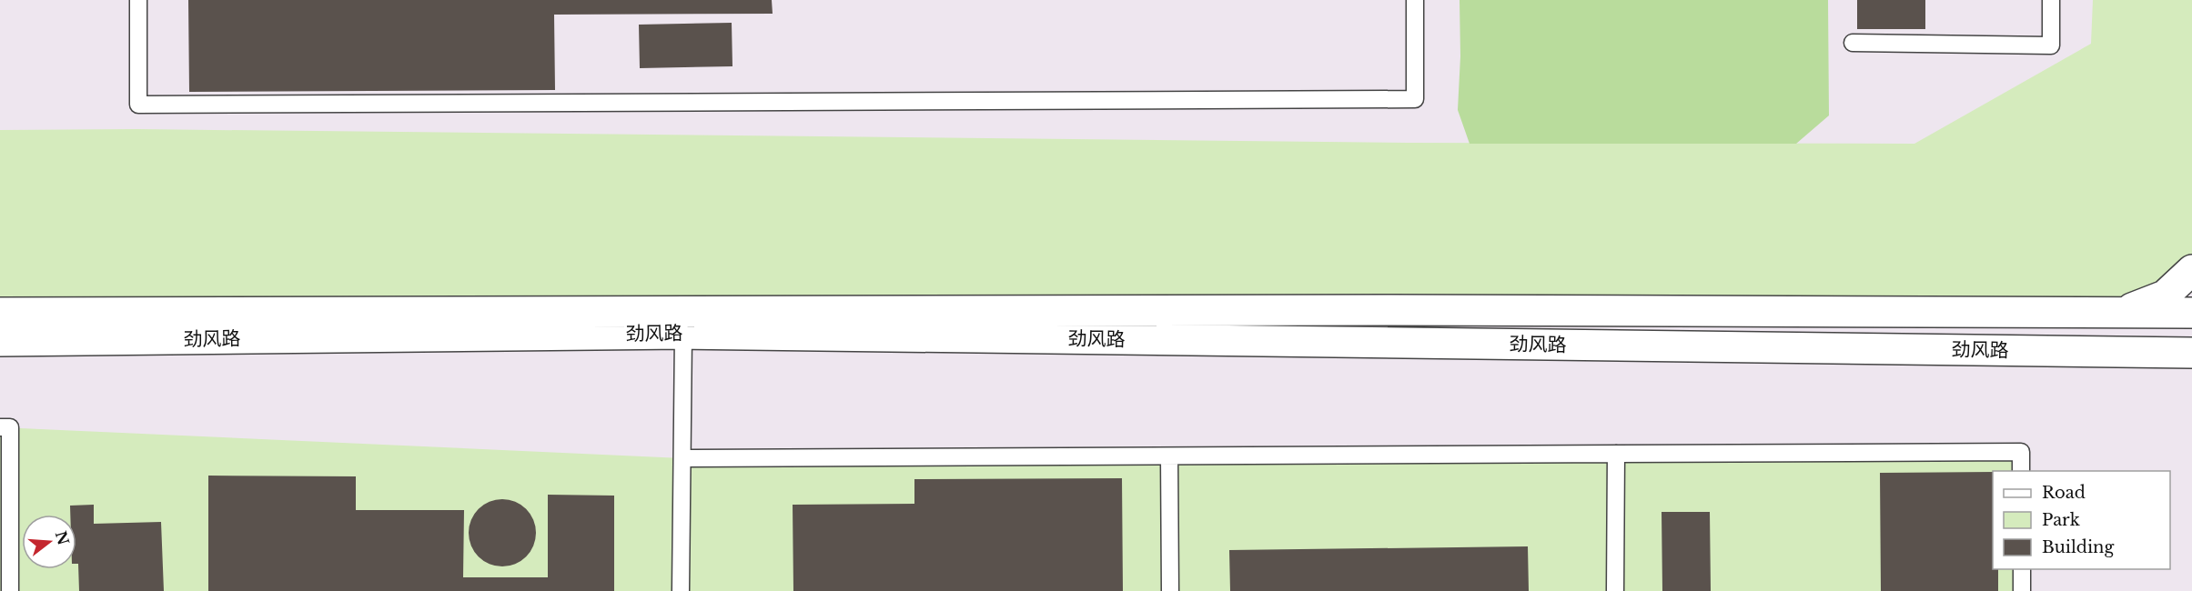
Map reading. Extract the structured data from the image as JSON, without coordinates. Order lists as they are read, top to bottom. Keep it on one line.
{"streets":{"street":["劲风路"]},"legend":["Road","Park","Building"],"north":"right"}
